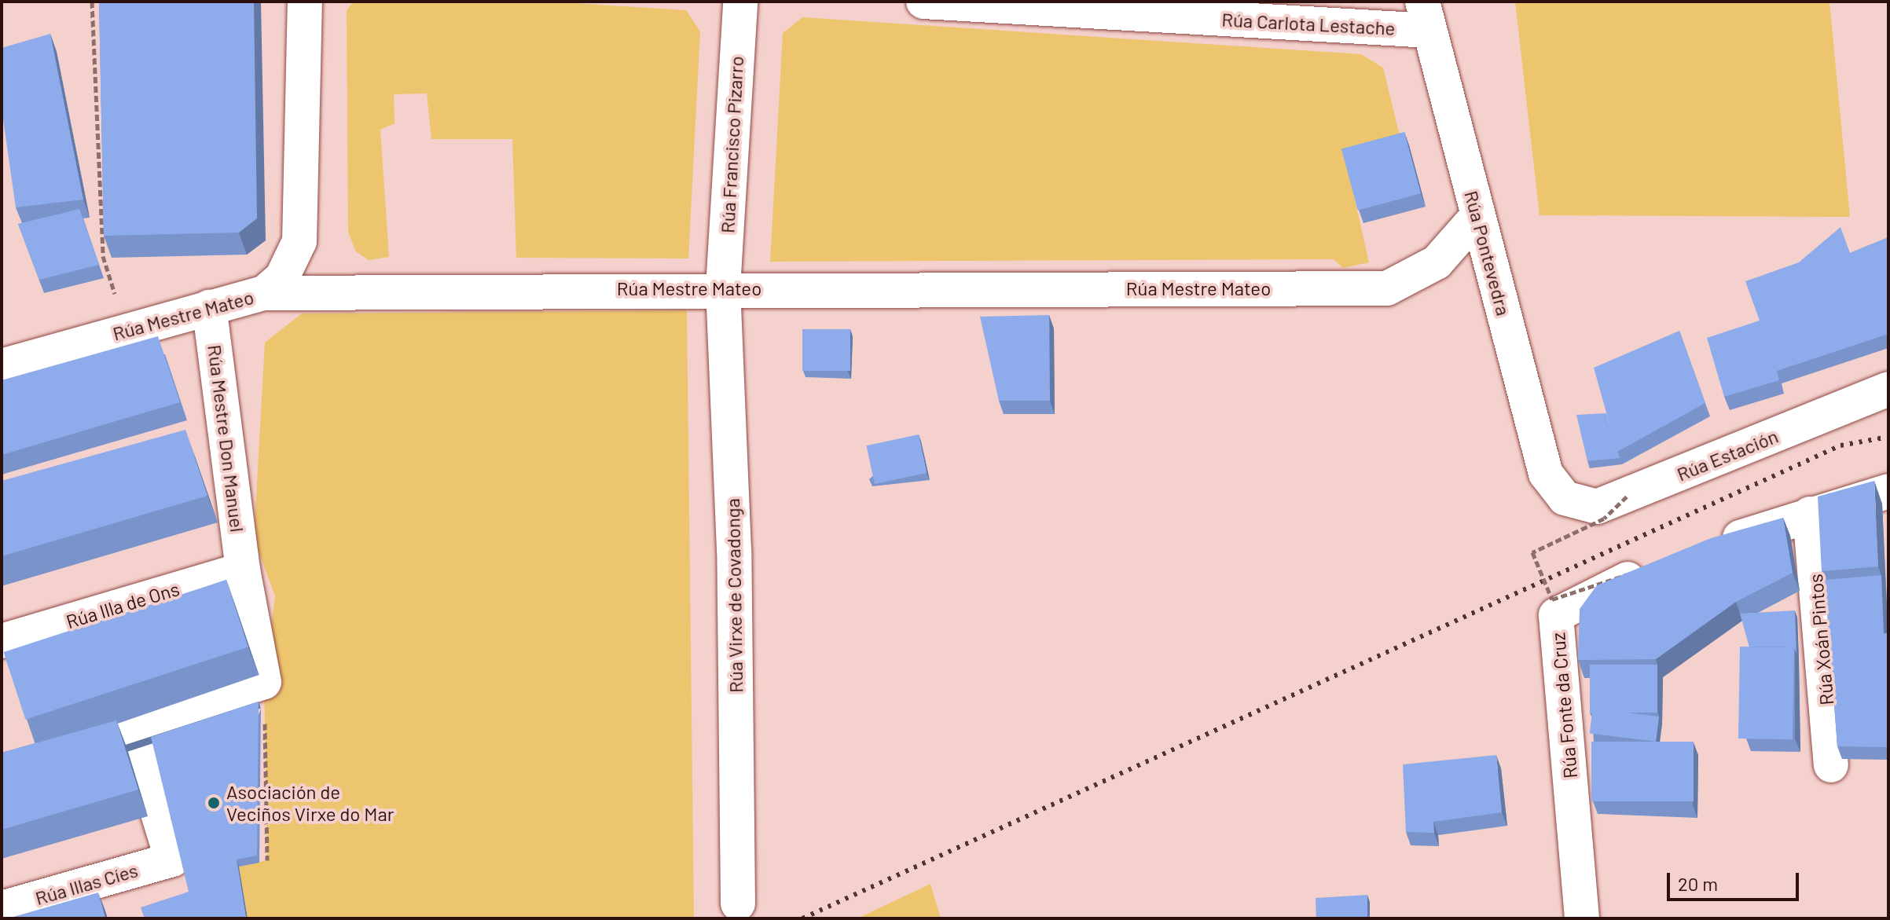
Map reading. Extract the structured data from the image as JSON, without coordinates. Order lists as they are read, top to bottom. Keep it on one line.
{"streets":{"street":["Rúa Carlota Lestache","Rúa Francisco Pizarro","Rúa Pontevedra","Rúa Mestre Mateo","Rúa Mestre Don Manuel","Rúa Estación","Rúa Virxe de Covadonga","Rúa Illa de Ons","Rúa Xoán Pintos","Rúa Fonte da Cruz","Rúa Illas Cíes"]},"crossings":[["Rúa Carlota Lestache","Rúa Pontevedra"],["Rúa Francisco Pizarro","Rúa Mestre Mateo"],["Rúa Francisco Pizarro","Rúa Virxe de Covadonga"],["Rúa Pontevedra","Rúa Mestre Mateo"],["Rúa Pontevedra","Rúa Estación"],["Rúa Mestre Mateo","Rúa Mestre Don Manuel"],["Rúa Mestre Mateo","Rúa Virxe de Covadonga"],["Rúa Mestre Don Manuel","Rúa Illa de Ons"],["Rúa Mestre Don Manuel","Rúa Illas Cíes"]],"places":["Asociación de Veciños Virxe do Mar"],"scale_bar":"20 m"}
